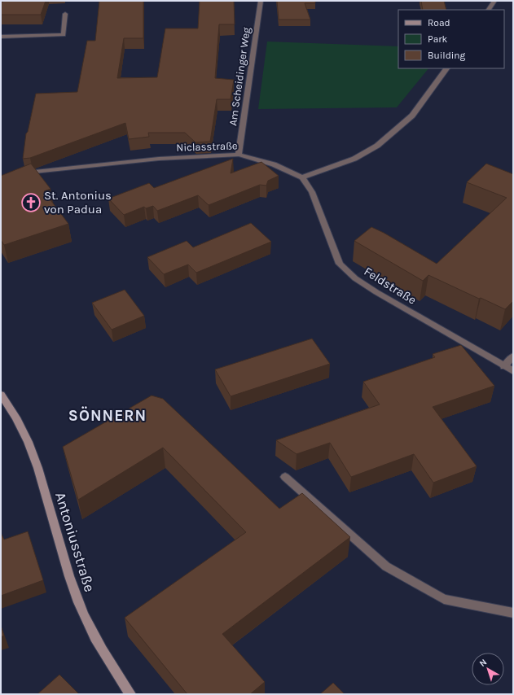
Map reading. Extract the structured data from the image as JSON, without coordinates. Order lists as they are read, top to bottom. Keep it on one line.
{"streets":{"street":["Am Scheidinger Weg","Niclasstraße","Feldstraße","Antoniusstraße"]},"crossings":[["Am Scheidinger Weg","Niclasstraße"],["Niclasstraße","Feldstraße"]],"districts":["SÖNNERN"],"places":{"church":["St. Antonius von Padua"]},"legend":["Road","Park","Building"],"north":"top left"}
